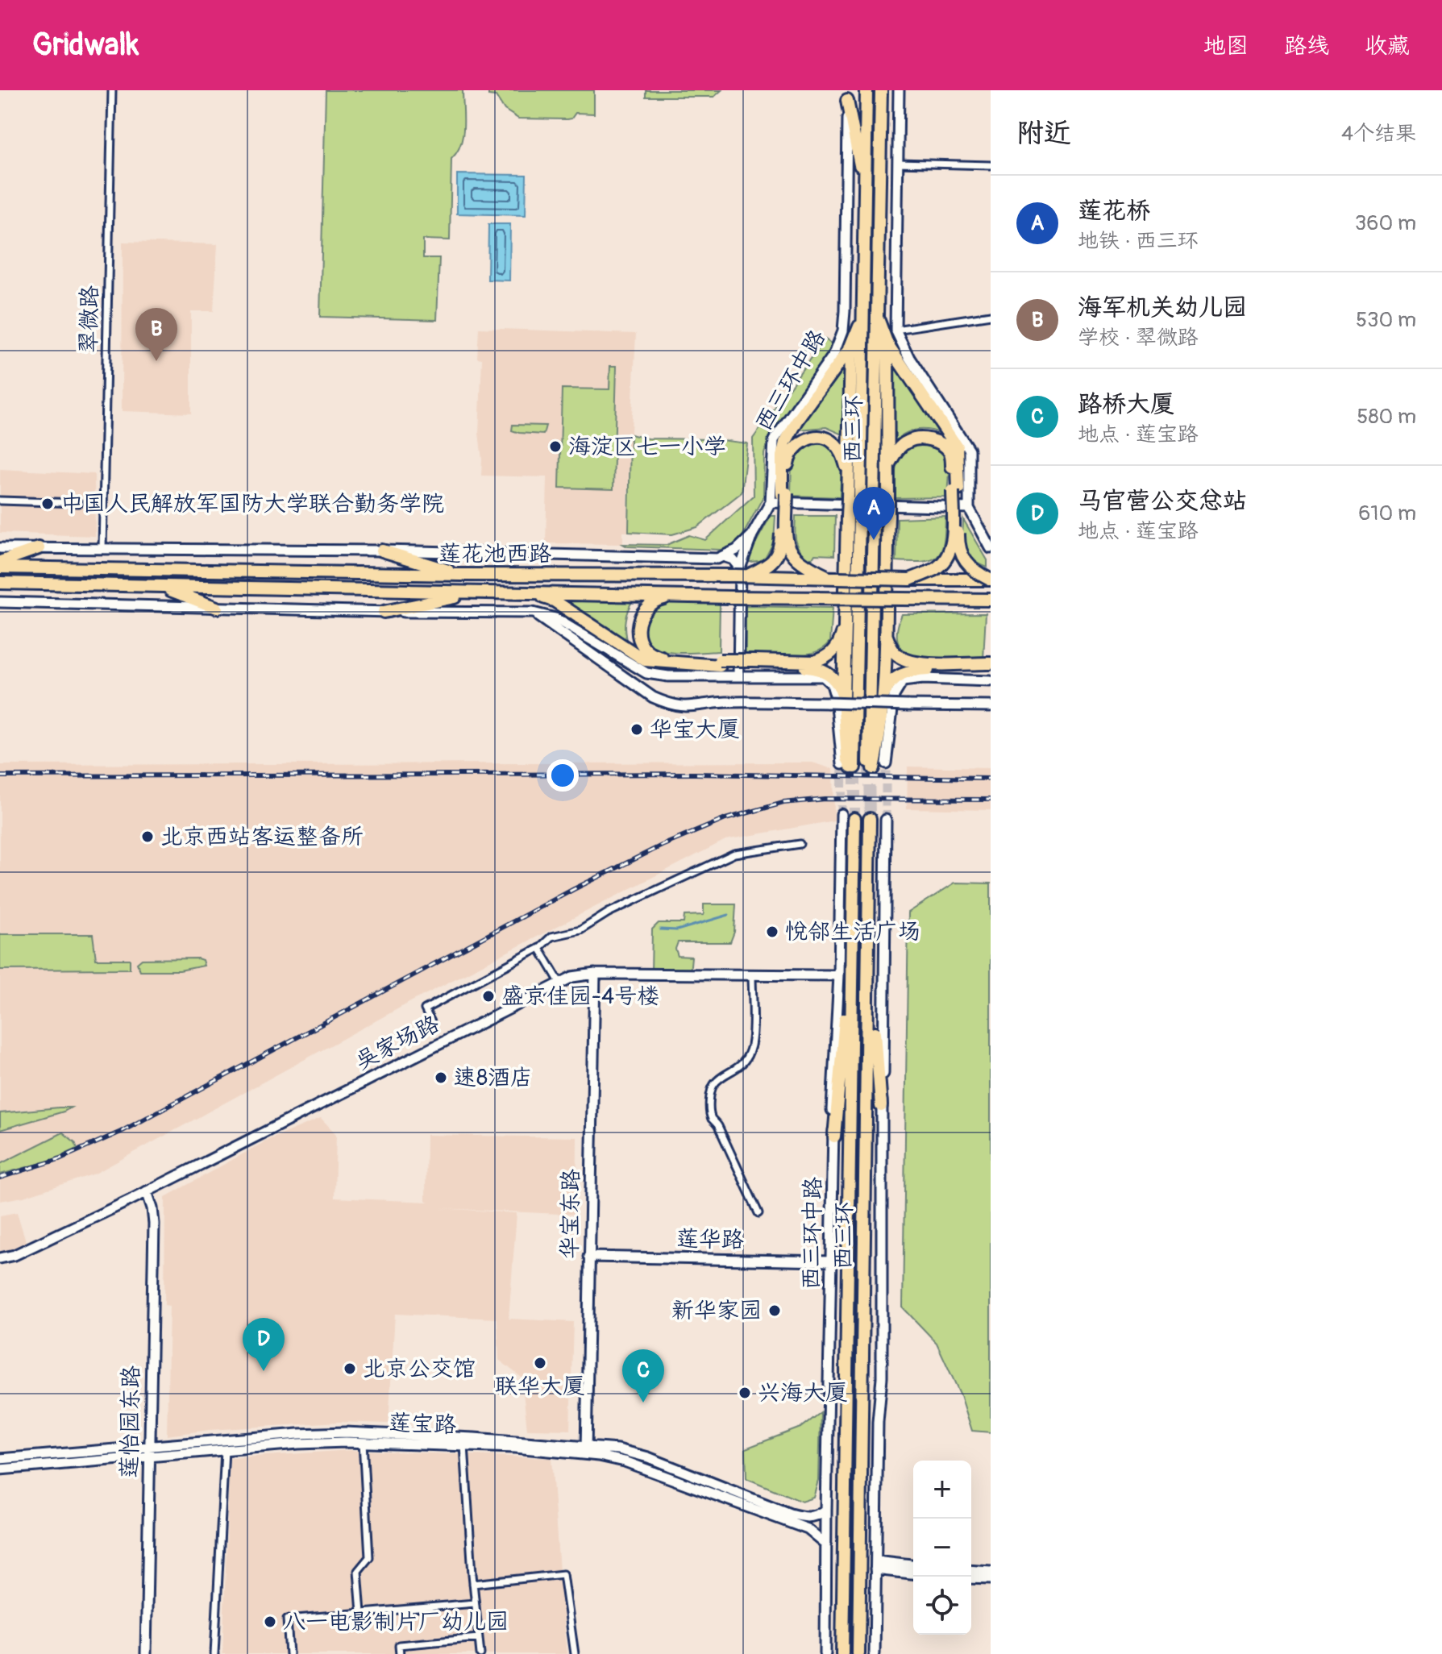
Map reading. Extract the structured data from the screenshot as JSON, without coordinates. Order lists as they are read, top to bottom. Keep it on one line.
{"streets":{"highway":["西三环","莲花池西路"],"street":["翠微路","西三环中路","吴家场路","华宝东路","莲华路","莲怡园东路","莲宝路"]},"crossings":[["翠微路","莲花池西路"],["西三环中路","莲花池西路"],["西三环中路","吴家场路"],["西三环中路","莲华路"],["西三环中路","莲宝路"],["吴家场路","华宝东路"],["吴家场路","莲怡园东路"],["华宝东路","莲华路"],["华宝东路","莲宝路"],["莲怡园东路","莲宝路"]],"places":["海淀区七一小学","中国人民解放军国防大学联合勤务学院","华宝大厦","北京西站客运整备所","悦邻生活广场","盛京佳园-4号楼","速8酒店","新华家园","联华大厦","北京公交馆","兴海大厦","八一电影制片厂幼儿园"],"page":{"header":"Gridwalk","nav":["地图","路线","收藏"],"heading":["附近","4个结果"],"list":[{"mark":"A","name":"莲花桥","note":"地铁 · 西三环","value":"360 m"},{"mark":"B","name":"海军机关幼儿园","note":"学校 · 翠微路","value":"530 m"},{"mark":"C","name":"路桥大厦","note":"地点 · 莲宝路","value":"580 m"},{"mark":"D","name":"马官营公交总站","note":"地点 · 莲宝路","value":"610 m"}],"pins":["B","A","D","C"],"map_buttons":["+","−"]}}
